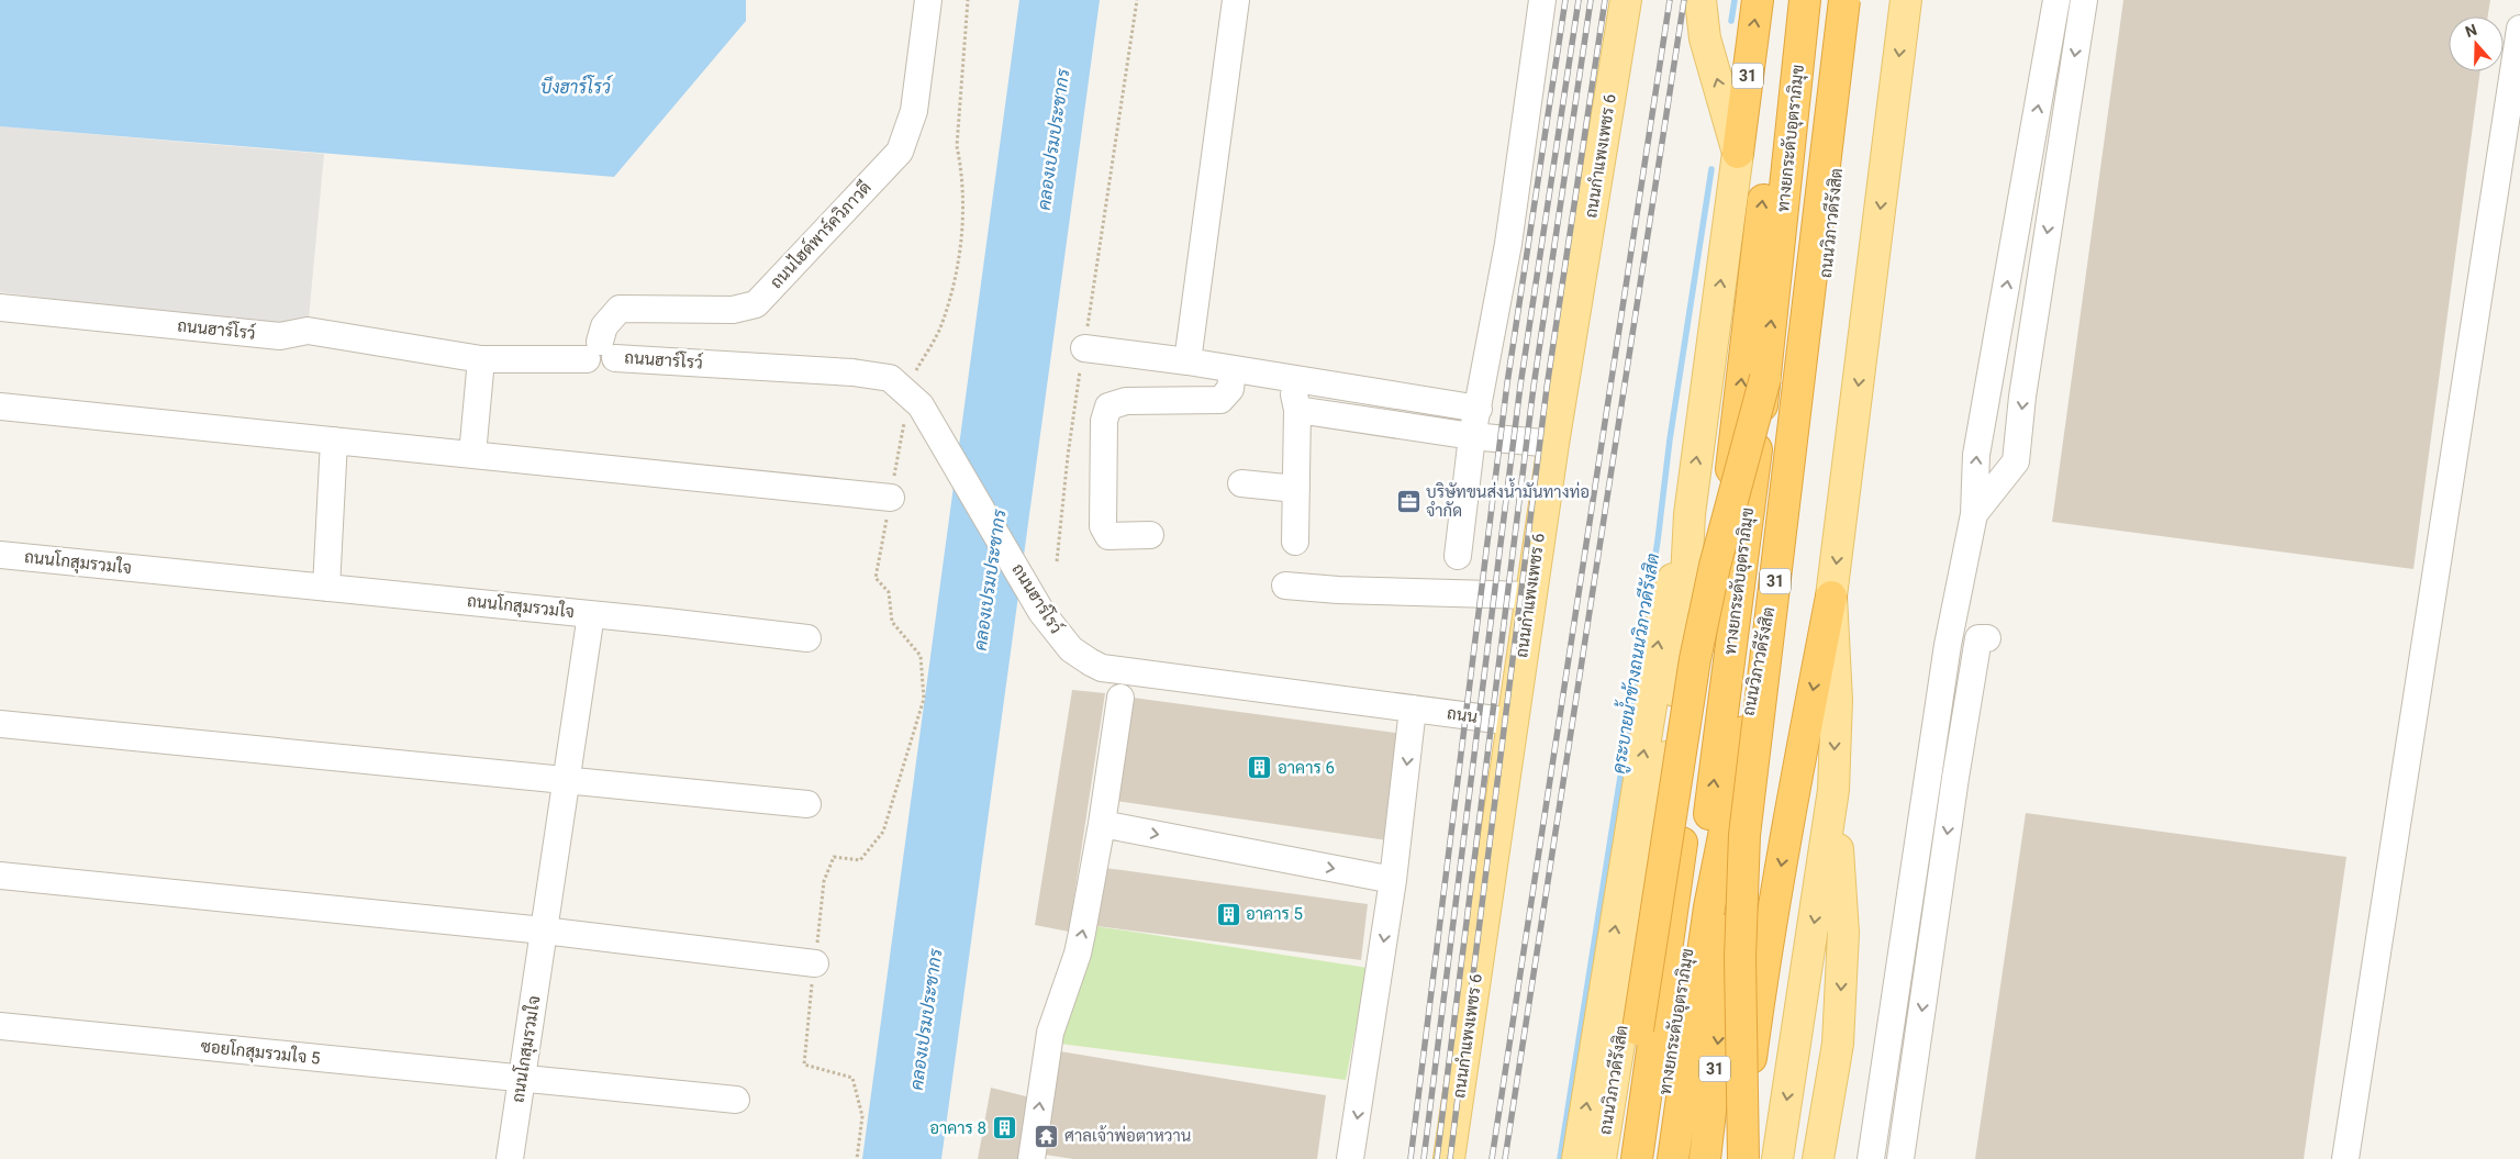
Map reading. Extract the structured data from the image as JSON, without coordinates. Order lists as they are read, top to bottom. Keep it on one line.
{"streets":{"highway":["31","ทางยกระดับอุตราภิมุข","ถนนวิภาวดีรังสิต"],"main road":["ถนนกำแพงเพชร 6"],"street":["ถนนไฮด์พาร์ควิภาวดี","ถนนฮาร์โรว์","ถนนโกสุมรวมใจ","ถนน","ซอยโกสุมรวมใจ 5"]},"crossings":[["31","ถนนวิภาวดีรังสิต"],["ถนนกำแพงเพชร 6","ถนน"],["ถนนไฮด์พาร์ควิภาวดี","ถนนฮาร์โรว์"],["ถนนฮาร์โรว์","ถนน"],["ถนนโกสุมรวมใจ","ซอยโกสุมรวมใจ 5"]],"water":["บึงฮาร์โรว์","คลองเปรมประชากร","คูระบายน้ำข้างถนนวิภาวดีรังสิต"],"places":{"office":["บริษัทขนส่งน้ำมันทางท่อ จำกัด"],"building":["อาคาร 6","อาคาร 5","อาคาร 8"],"temple":["ศาลเจ้าพ่อตาหวาน"]},"north":"top"}
